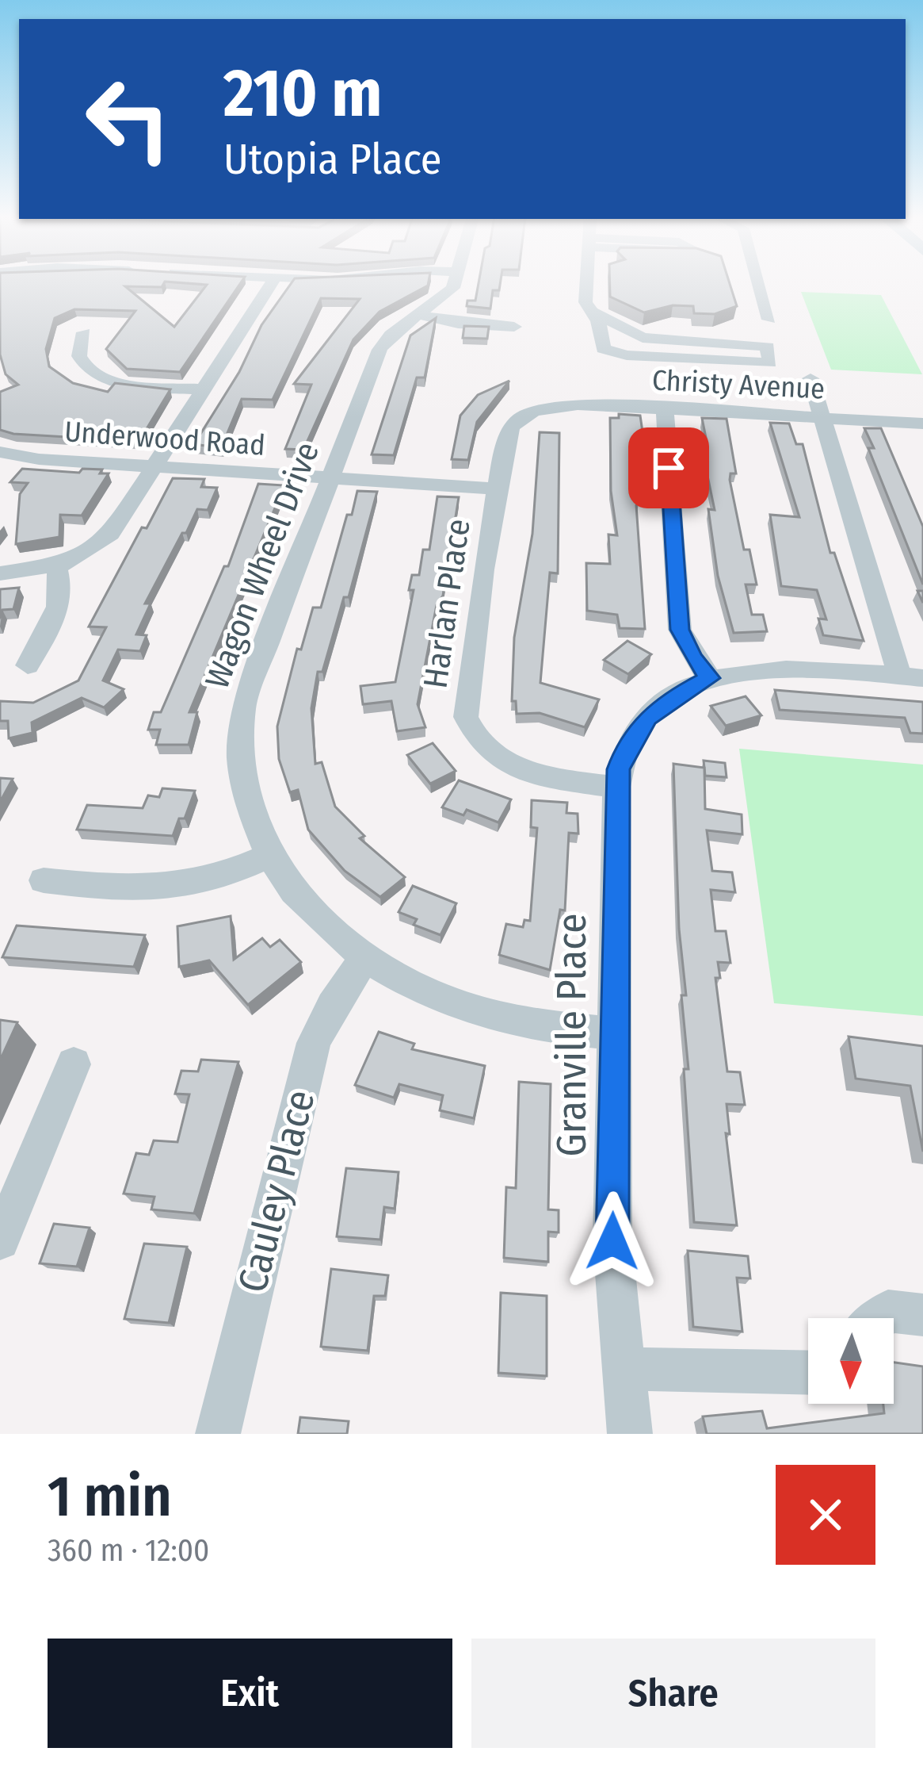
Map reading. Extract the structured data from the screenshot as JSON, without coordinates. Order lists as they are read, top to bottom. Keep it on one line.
{"streets":{"street":["Christy Avenue","Underwood Road","Wagon Wheel Drive","Harlan Place","Granville Place","Cauley Place"]},"crossings":[["Christy Avenue","Harlan Place"],["Underwood Road","Wagon Wheel Drive"],["Underwood Road","Harlan Place"],["Wagon Wheel Drive","Granville Place"],["Wagon Wheel Drive","Cauley Place"],["Harlan Place","Granville Place"]],"north":"bottom","page":{"turn":["210 m","Utopia Place"],"heading":["1 min","360 m · 12:00"],"buttons":["Exit","Share"]}}
